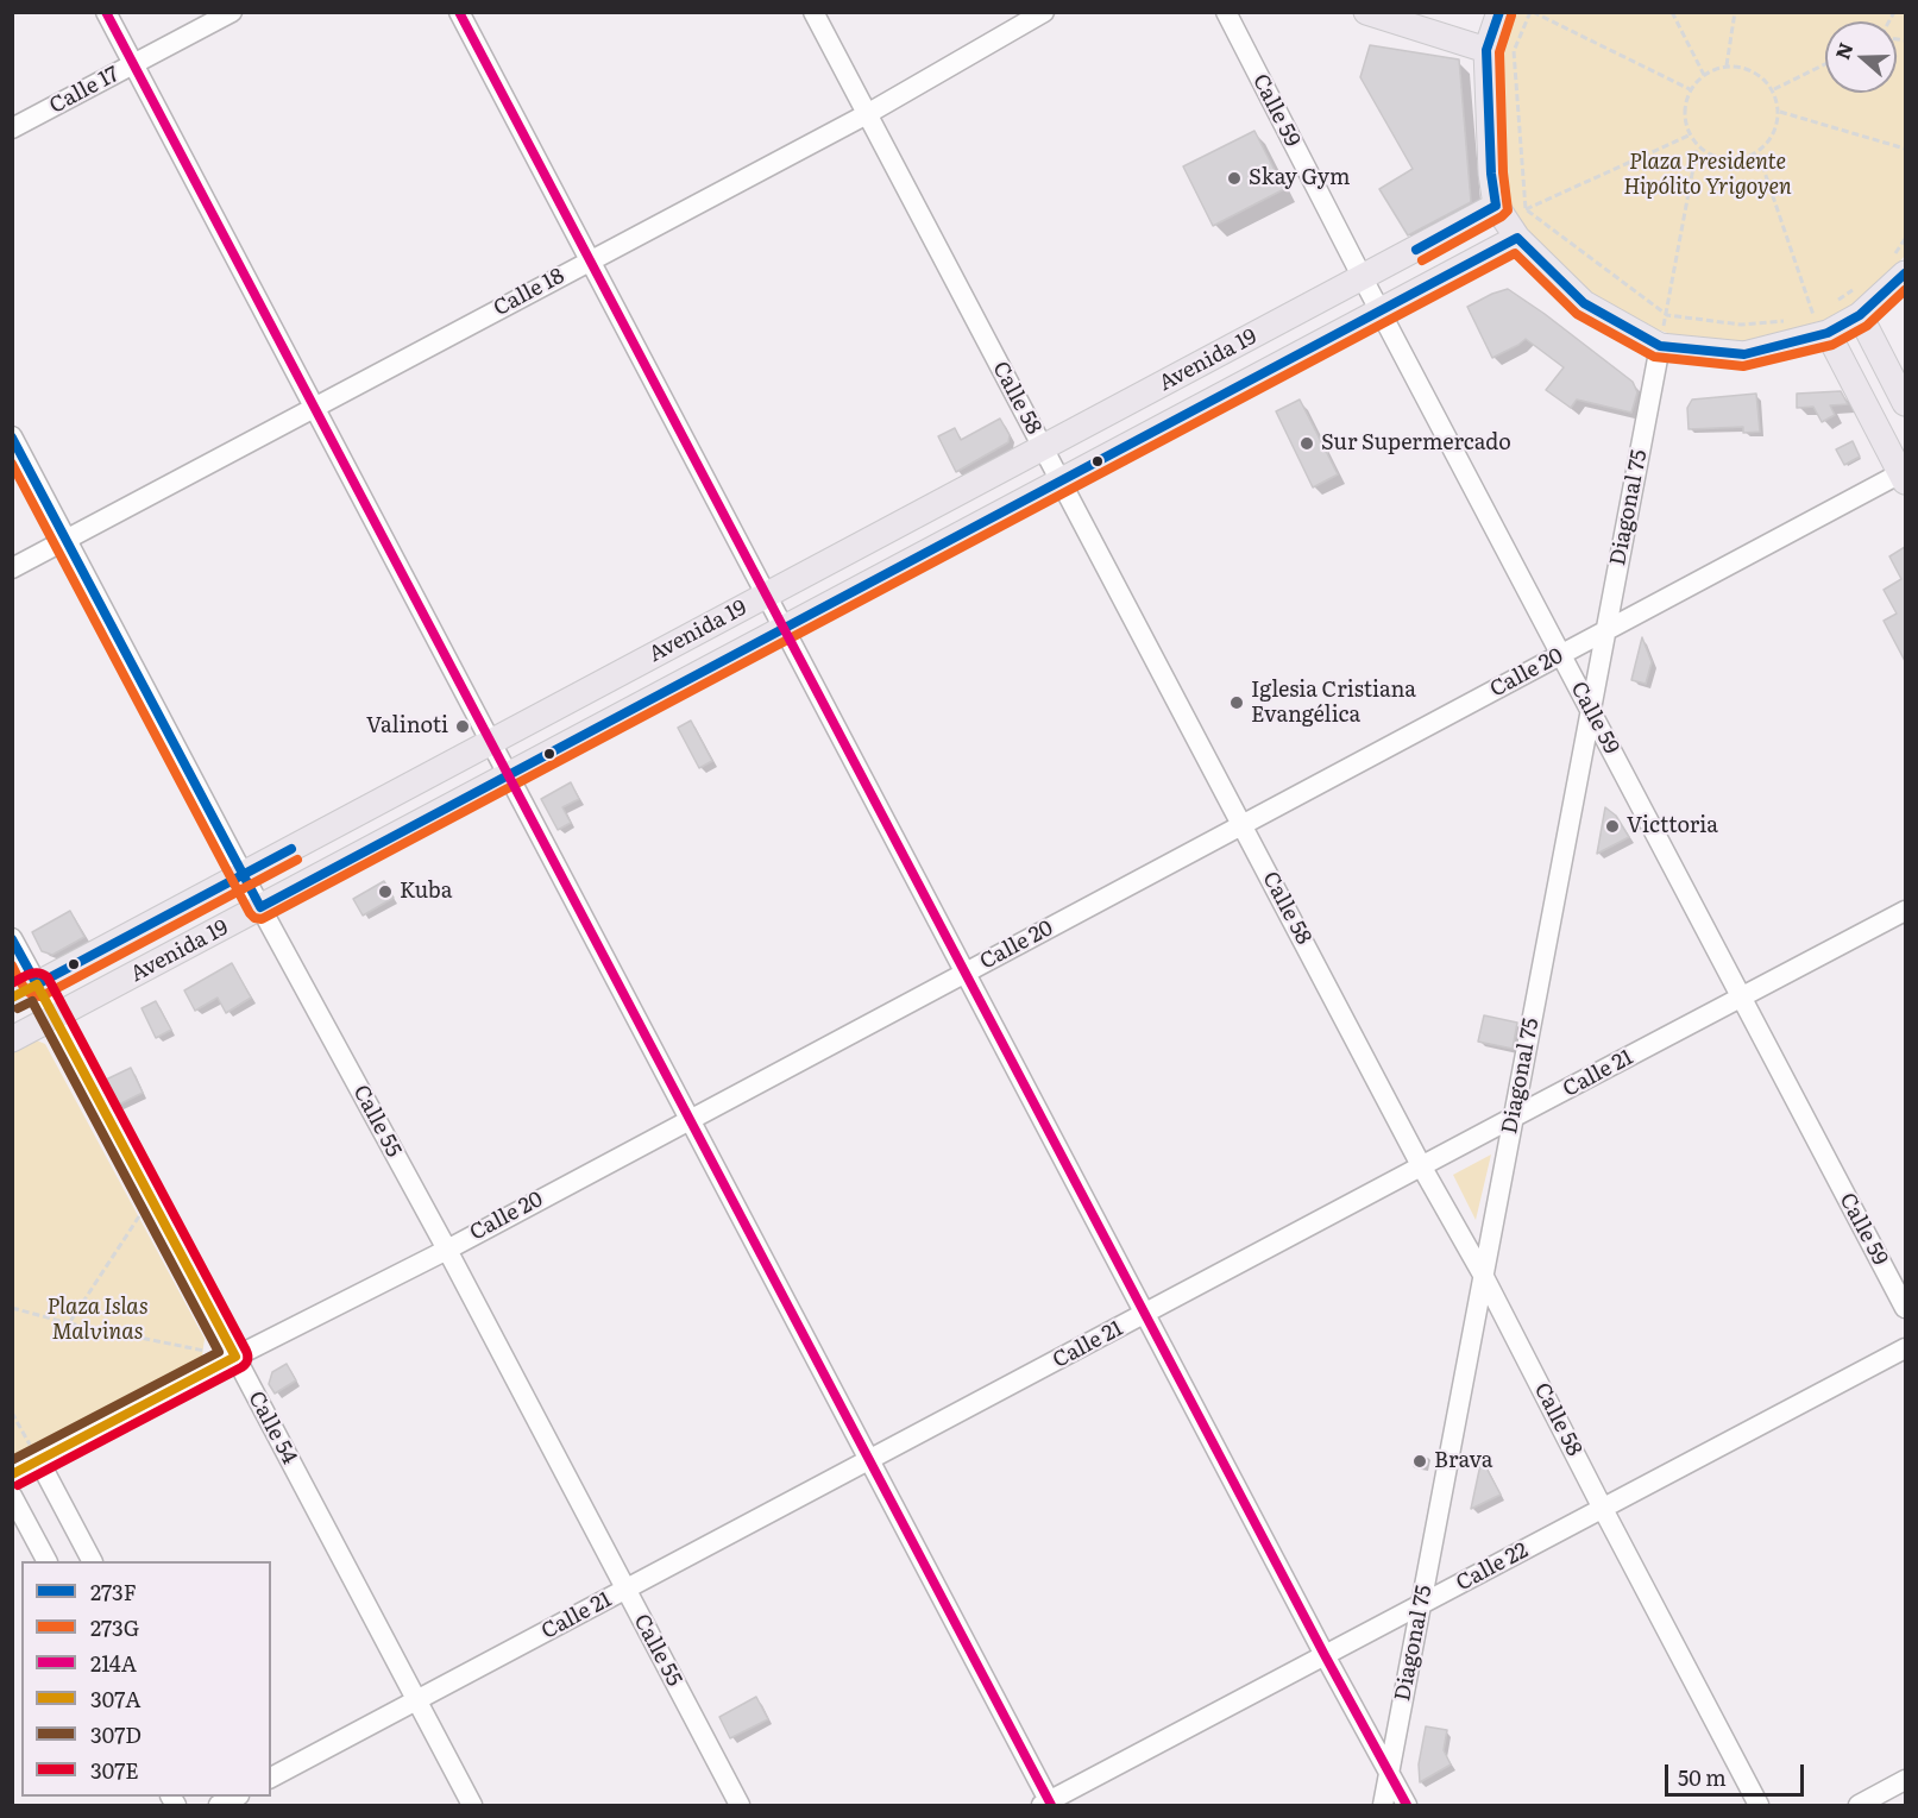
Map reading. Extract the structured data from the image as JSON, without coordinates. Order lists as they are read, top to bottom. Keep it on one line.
{"streets":{"main road":["Avenida 19"],"street":["Calle 17","Calle 59","Calle 18","Calle 58","Diagonal 75","Calle 20","Calle 21","Calle 55","Calle 54","Calle 22"]},"crossings":[["Calle 59","Avenida 19"],["Calle 59","Diagonal 75"],["Calle 59","Calle 20"],["Calle 59","Calle 21"],["Calle 18","Calle 58"],["Calle 18","Calle 55"],["Avenida 19","Calle 58"],["Avenida 19","Calle 55"],["Avenida 19","Calle 54"],["Calle 58","Diagonal 75"],["Calle 58","Calle 20"],["Calle 58","Calle 21"],["Calle 58","Calle 22"],["Diagonal 75","Calle 20"],["Diagonal 75","Calle 21"],["Diagonal 75","Calle 22"],["Calle 20","Calle 55"],["Calle 20","Calle 54"],["Calle 21","Calle 55"],["Calle 21","Calle 54"]],"parks":["Plaza Presidente Hipólito Yrigoyen","Plaza Islas Malvinas"],"places":["Skay Gym","Sur Supermercado","Iglesia Cristiana Evangélica","Valinoti","Victtoria","Kuba","Brava"],"lines":["transit line 273F","transit line 214A","transit line 273G","transit line 307E","transit line 307A","transit line 307D"],"legend":["273F","273G","214A","307A","307D","307E"],"scale_bar":"50 m","north":"left"}
